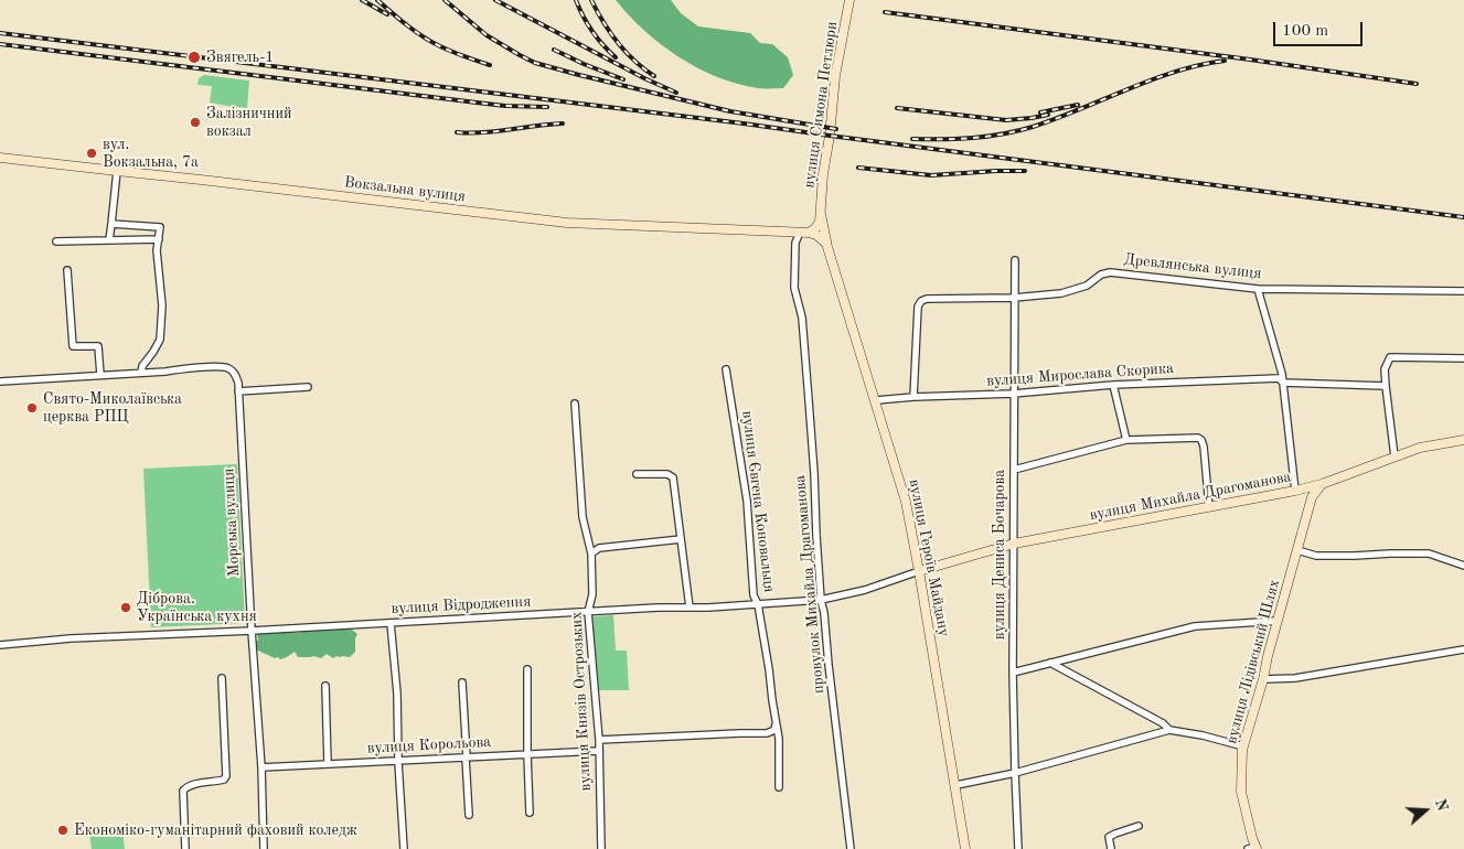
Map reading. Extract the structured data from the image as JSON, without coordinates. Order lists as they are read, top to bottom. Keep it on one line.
{"streets":{"street":["вулиця Симона Петлюри","Вокзальна вулиця","Древлянська вулиця","вулиця Мирослава Скорика","вулиця Михайла Драгоманова","вулиця Євгена Коновальця","Морська вулиця","вулиця Дениса Бочарова","вулиця Героїв Майдану","провулок Михайла Драгоманова","вулиця Відродження","вулиця Лідівський Шлях","вулиця Князів Острозьких","вулиця Корольова"]},"crossings":[["вулиця Симона Петлюри","вулиця Героїв Майдану"],["Вокзальна вулиця","провулок Михайла Драгоманова"],["Древлянська вулиця","вулиця Мирослава Скорика"],["Древлянська вулиця","вулиця Дениса Бочарова"],["вулиця Мирослава Скорика","вулиця Дениса Бочарова"],["вулиця Мирослава Скорика","вулиця Героїв Майдану"],["вулиця Михайла Драгоманова","вулиця Дениса Бочарова"],["вулиця Михайла Драгоманова","вулиця Героїв Майдану"],["вулиця Михайла Драгоманова","вулиця Відродження"],["вулиця Михайла Драгоманова","вулиця Лідівський Шлях"],["вулиця Євгена Коновальця","вулиця Відродження"],["Морська вулиця","вулиця Відродження"],["Морська вулиця","вулиця Корольова"],["вулиця Героїв Майдану","вулиця Відродження"],["провулок Михайла Драгоманова","вулиця Відродження"],["вулиця Відродження","вулиця Князів Острозьких"],["вулиця Князів Острозьких","вулиця Корольова"]],"places":["Звягель-1","Залізничний вокзал","вул. Вокзальна, 7а","Свято-Миколаївська церква РПЦ","Діброва. Українська кухня","Економіко-гуманітарний фаховий коледж"],"scale_bar":"100 m","north":"right"}
